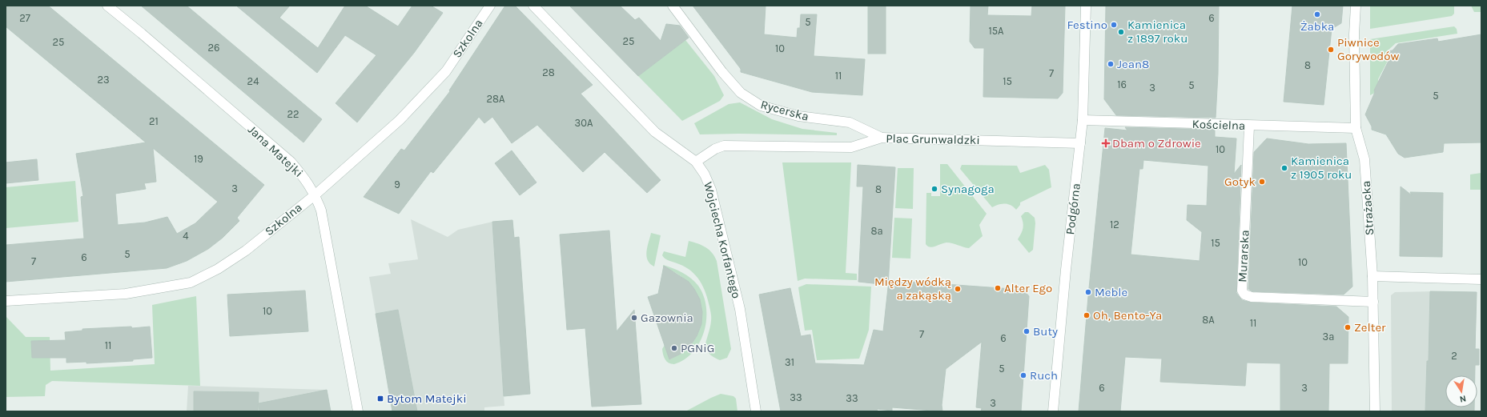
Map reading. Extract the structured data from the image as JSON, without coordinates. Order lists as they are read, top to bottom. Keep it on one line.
{"streets":{"street":["Szkolna","Rycerska","Kościelna","Plac Grunwaldzki","Jana Matejki","Strażacka","Podgórna","Wojciecha Korfantego","Murarska"]},"crossings":[["Szkolna","Jana Matejki"],["Rycerska","Plac Grunwaldzki"],["Kościelna","Strażacka"],["Kościelna","Podgórna"],["Kościelna","Murarska"],["Plac Grunwaldzki","Podgórna"],["Plac Grunwaldzki","Wojciecha Korfantego"],["Strażacka","Murarska"]],"places":{"other":["Żabka","Festino","Kamienica z 1897 roku","Piwnice Gorywodów","Jean8","Kamienica z 1905 roku","Gotyk","Synagoga","Alter Ego","Między wódką a zakąską","Meble","Oh, Bento-Ya","Gazownia","Zelter","Buty","PGNiG","Ruch"],"health":["Dbam o Zdrowie"],"transit":["Bytom Matejki"]},"house_numbers":["27","6","5","15A","25","25","26","10","8","28","7","11","23","24","15","16","5","3","5","28A","22","21","30A","10","19","9","3","8","12","8a","4","15","5","6","7","10","10","8A","11","7","3a","6","11","2","31","5","6","3","33","33","3"],"north":"bottom"}
